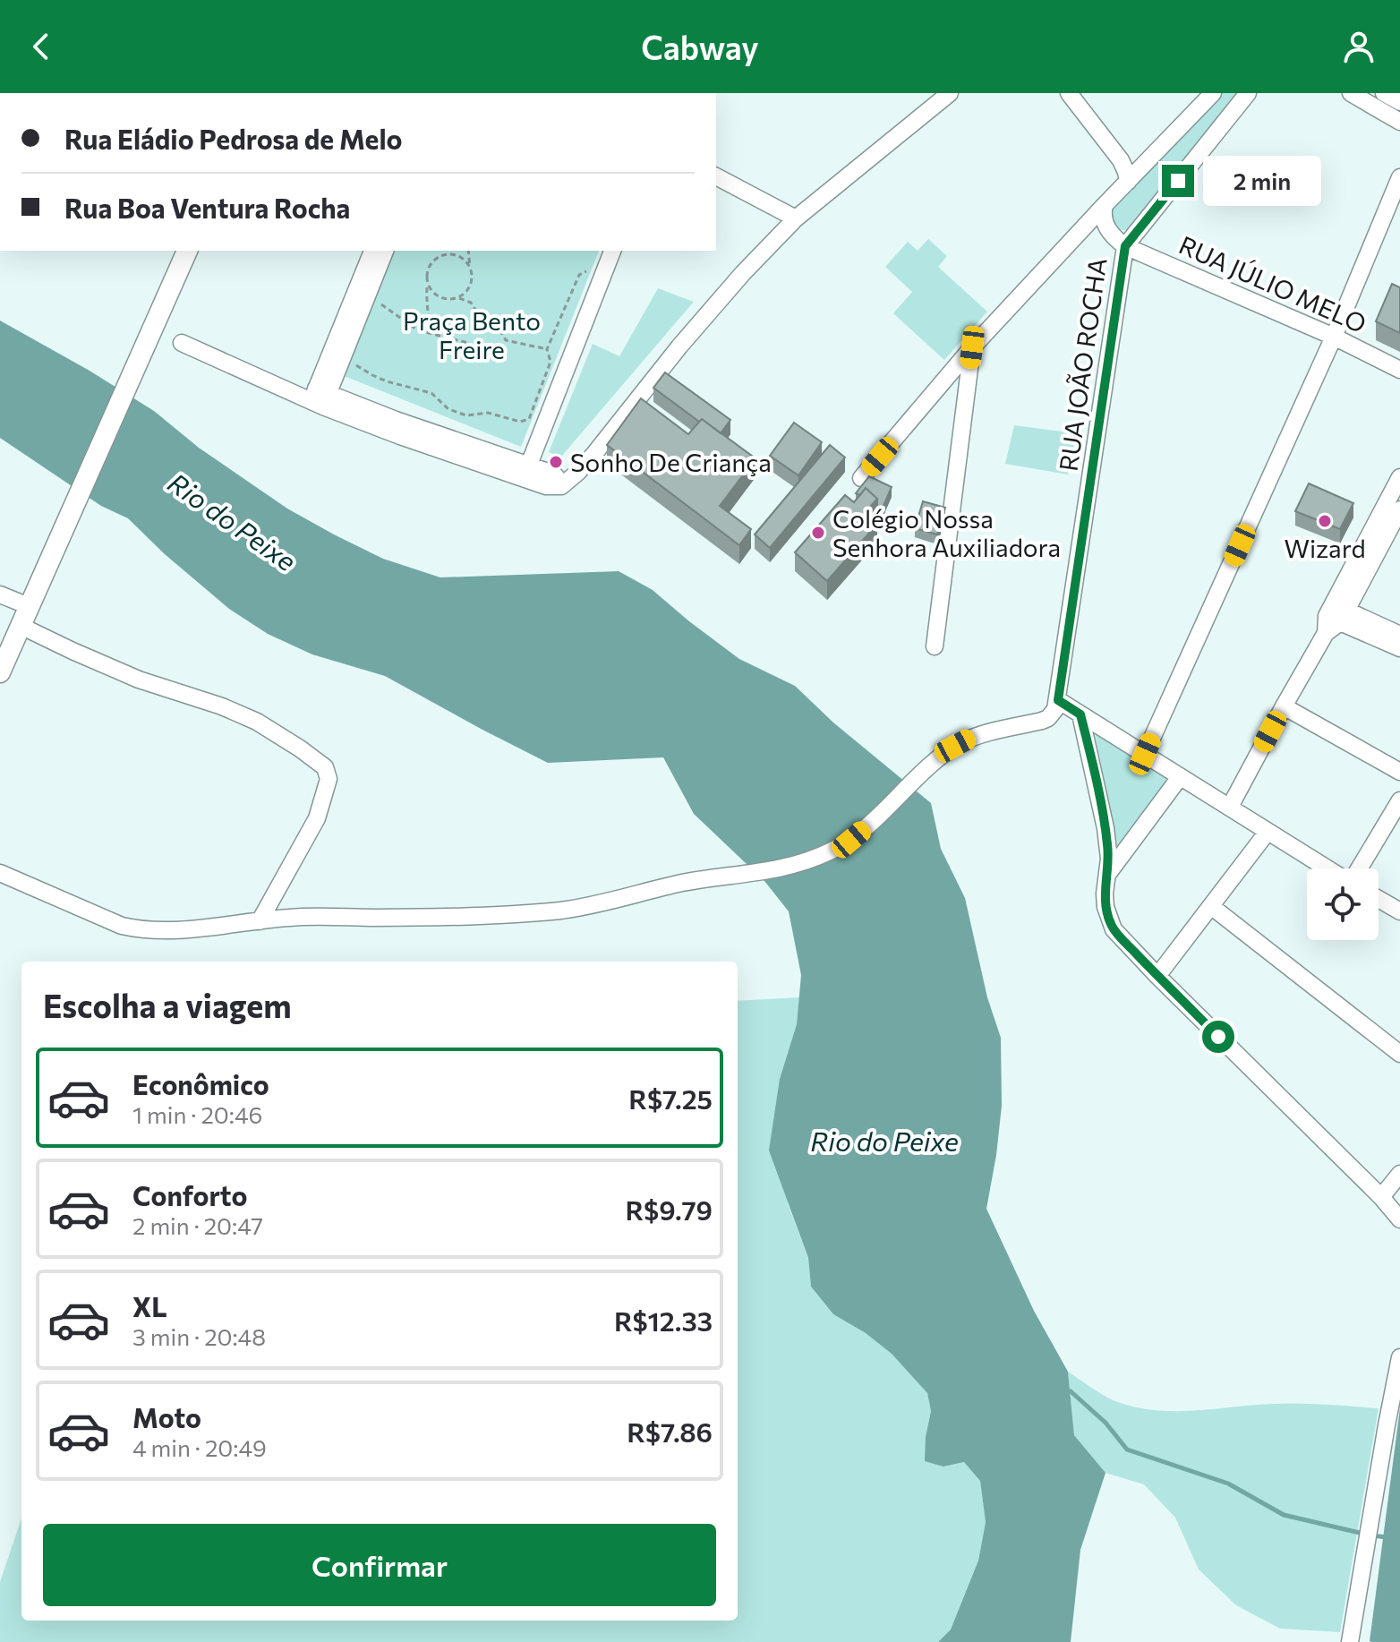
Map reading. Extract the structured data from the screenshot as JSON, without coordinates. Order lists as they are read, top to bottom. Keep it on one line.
{"streets":{"street":["RUA JÚLIO MELO","RUA JOÃO ROCHA"]},"crossings":[["RUA JÚLIO MELO","RUA JOÃO ROCHA"]],"water":["Rio do Peixe"],"parks":["Praça Bento Freire"],"places":["Sonho De Criança","Wizard","Colégio Nossa Senhora Auxiliadora"],"page":{"header":"Cabway","banner":["Rua Eládio Pedrosa de Melo","Rua Boa Ventura Rocha"],"bubble":"2 min","heading":"Escolha a viagem","list":[{"name":"Econômico","note":"1 min · 20:46","value":"R$7.25"},{"name":"Conforto","note":"2 min · 20:47","value":"R$9.79"},{"name":"XL","note":"3 min · 20:48","value":"R$12.33"},{"name":"Moto","note":"4 min · 20:49","value":"R$7.86"}],"buttons":"Confirmar"}}
